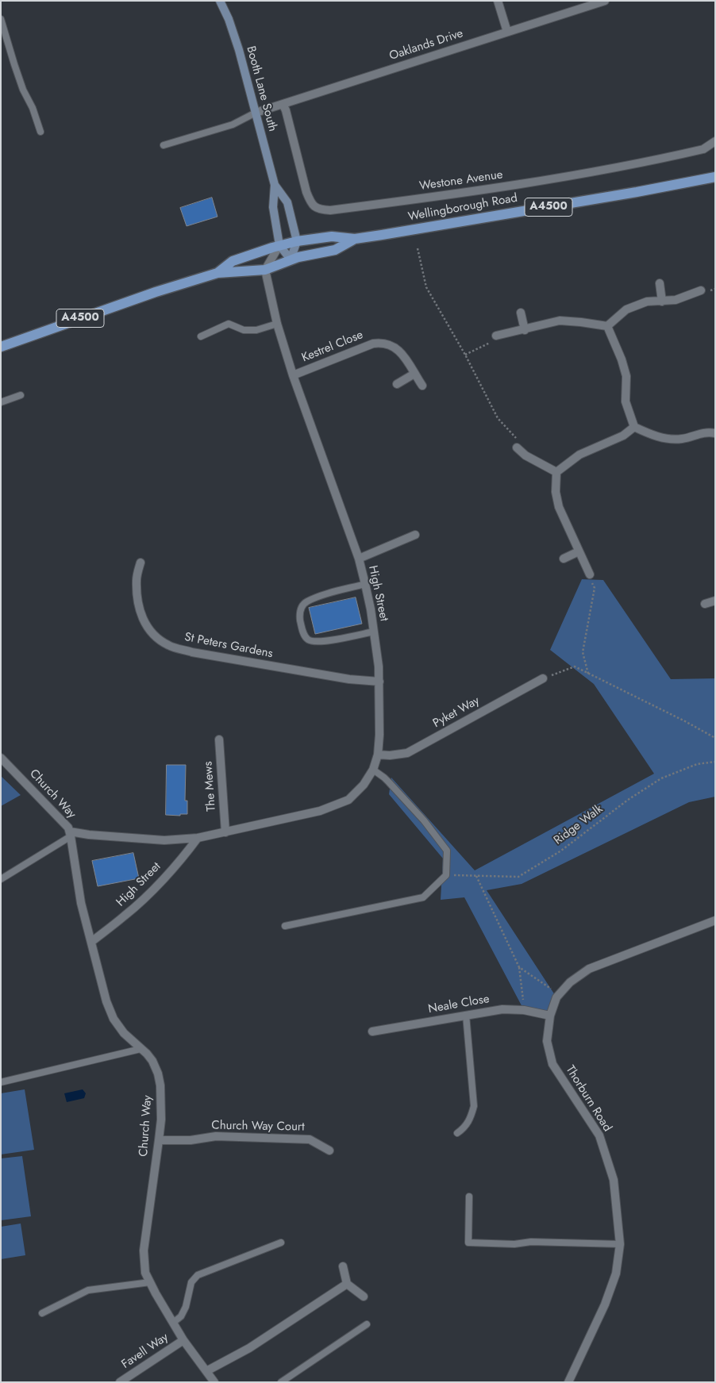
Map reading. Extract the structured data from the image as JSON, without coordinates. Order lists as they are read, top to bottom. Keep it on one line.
{"streets":{"main road":["A4500","Wellingborough Road"],"street":["Oaklands Drive","Booth Lane South","Westone Avenue","Kestrel Close","High Street","St Peters Gardens","Pyket Way","The Mews","Church Way","Neale Close","Thorburn Road","Church Way Court","Favell Way"],"path":["Ridge Walk"]},"crossings":[["Oaklands Drive","Booth Lane South"],["Oaklands Drive","Westone Avenue"],["Booth Lane South","Wellingborough Road"],["Wellingborough Road","High Street"],["Kestrel Close","High Street"],["High Street","St Peters Gardens"],["High Street","Pyket Way"],["High Street","The Mews"],["High Street","Church Way"],["Church Way","Church Way Court"],["Church Way","Favell Way"],["Neale Close","Thorburn Road"]]}
